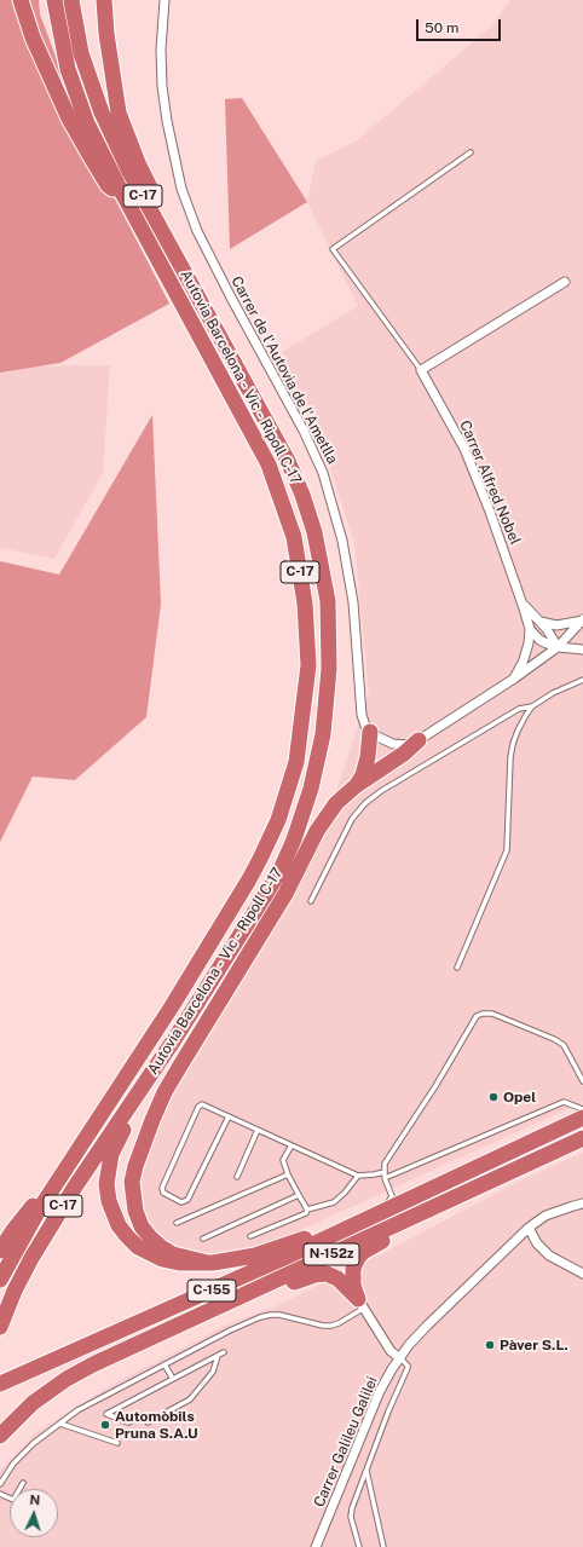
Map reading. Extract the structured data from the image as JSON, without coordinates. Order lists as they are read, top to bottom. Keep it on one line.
{"streets":{"highway":["C-17","Autovia Barcelona - Vic - Ripoll C-17","N-152z","C-155"],"street":["Carrer de l'Autovia de l'Ametlla","Carrer Alfred Nobel","Carrer Galileu Galilei"]},"places":["Opel","Pàver S.L.","Automòbils Pruna S.A.U"],"scale_bar":"50 m","north":"top"}
